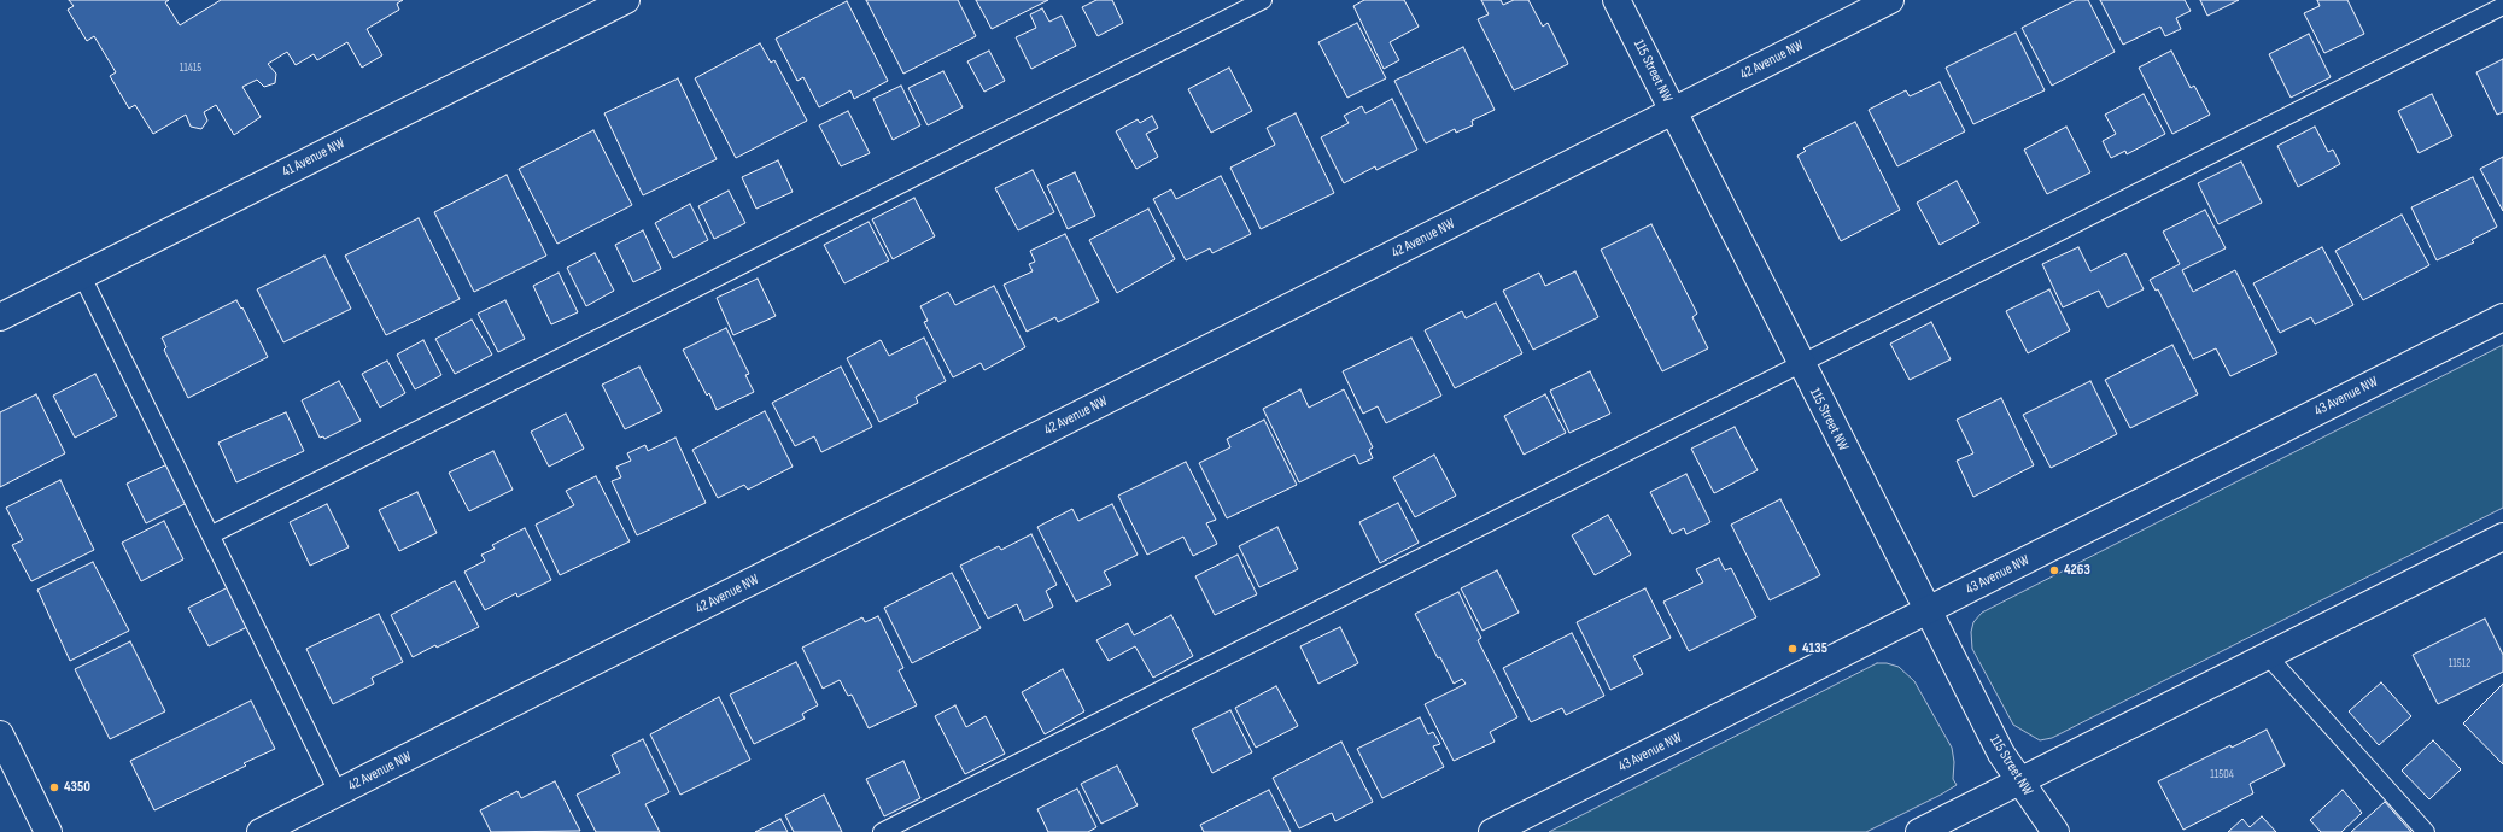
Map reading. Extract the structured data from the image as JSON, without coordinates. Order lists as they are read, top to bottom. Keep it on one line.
{"streets":{"street":["42 Avenue NW","115 Street NW","41 Avenue NW","43 Avenue NW"]},"crossings":[["42 Avenue NW","115 Street NW"],["115 Street NW","43 Avenue NW"]],"places":["4263","4135","4350"],"house_numbers":["11415","11512","11504"]}
